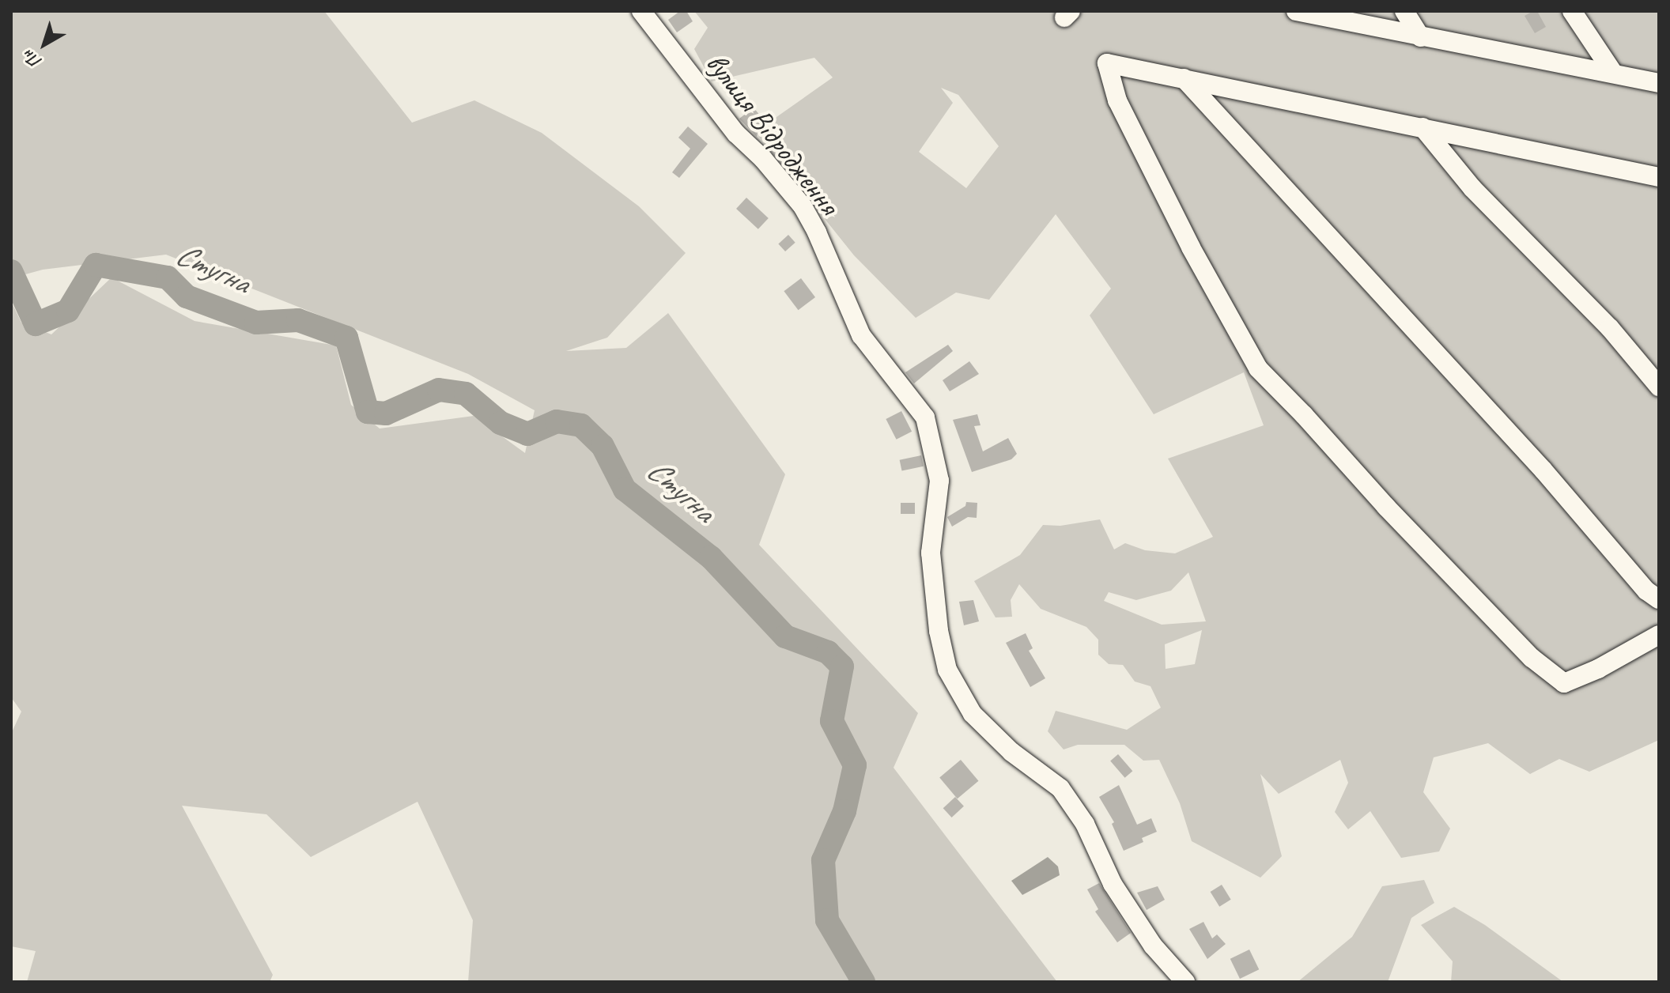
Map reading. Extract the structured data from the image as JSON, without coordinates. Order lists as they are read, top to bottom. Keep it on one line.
{"streets":{"street":["вулиця Відродження"]},"water":["Стугна"],"north":"bottom left"}
